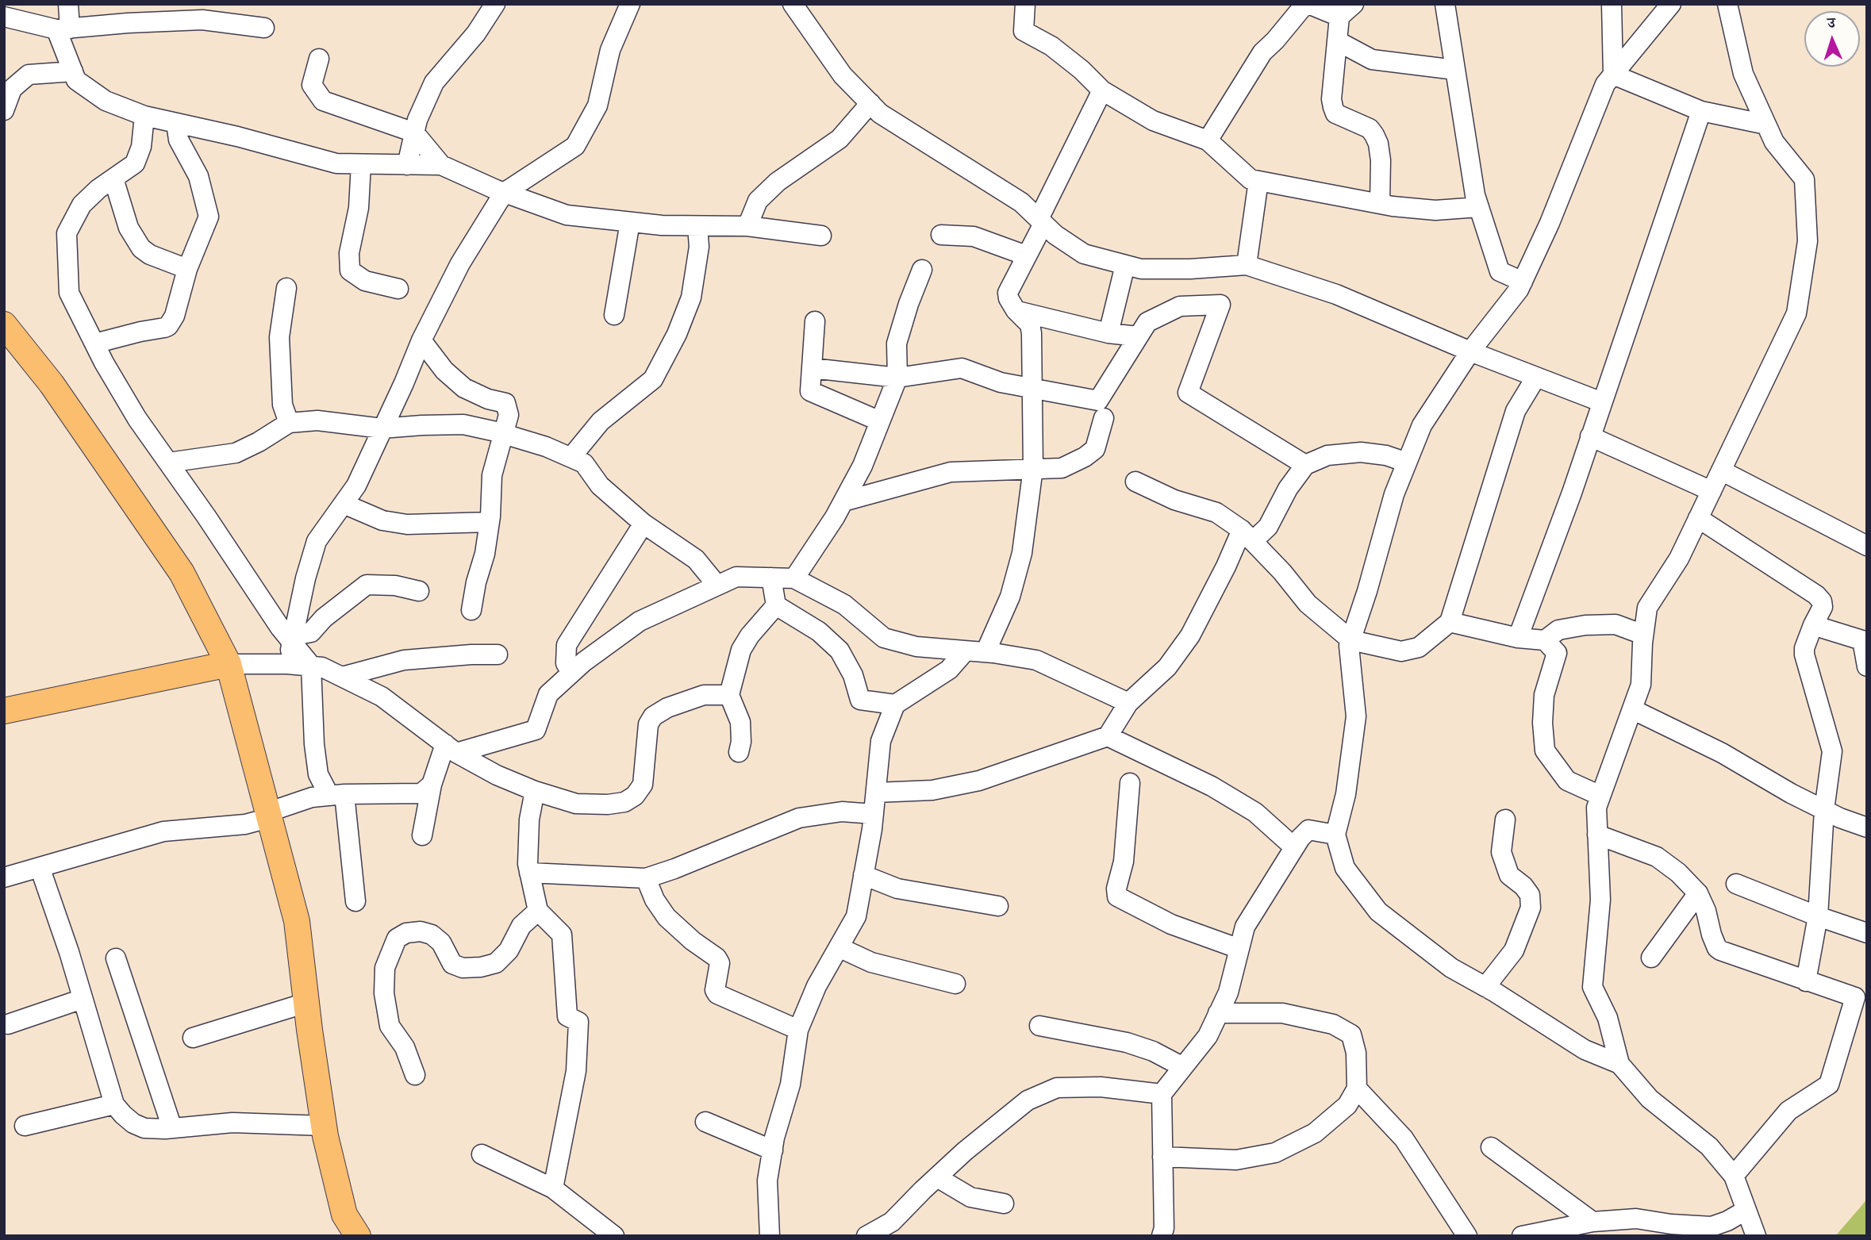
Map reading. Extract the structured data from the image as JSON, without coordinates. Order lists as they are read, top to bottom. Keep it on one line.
{"north":"top"}
